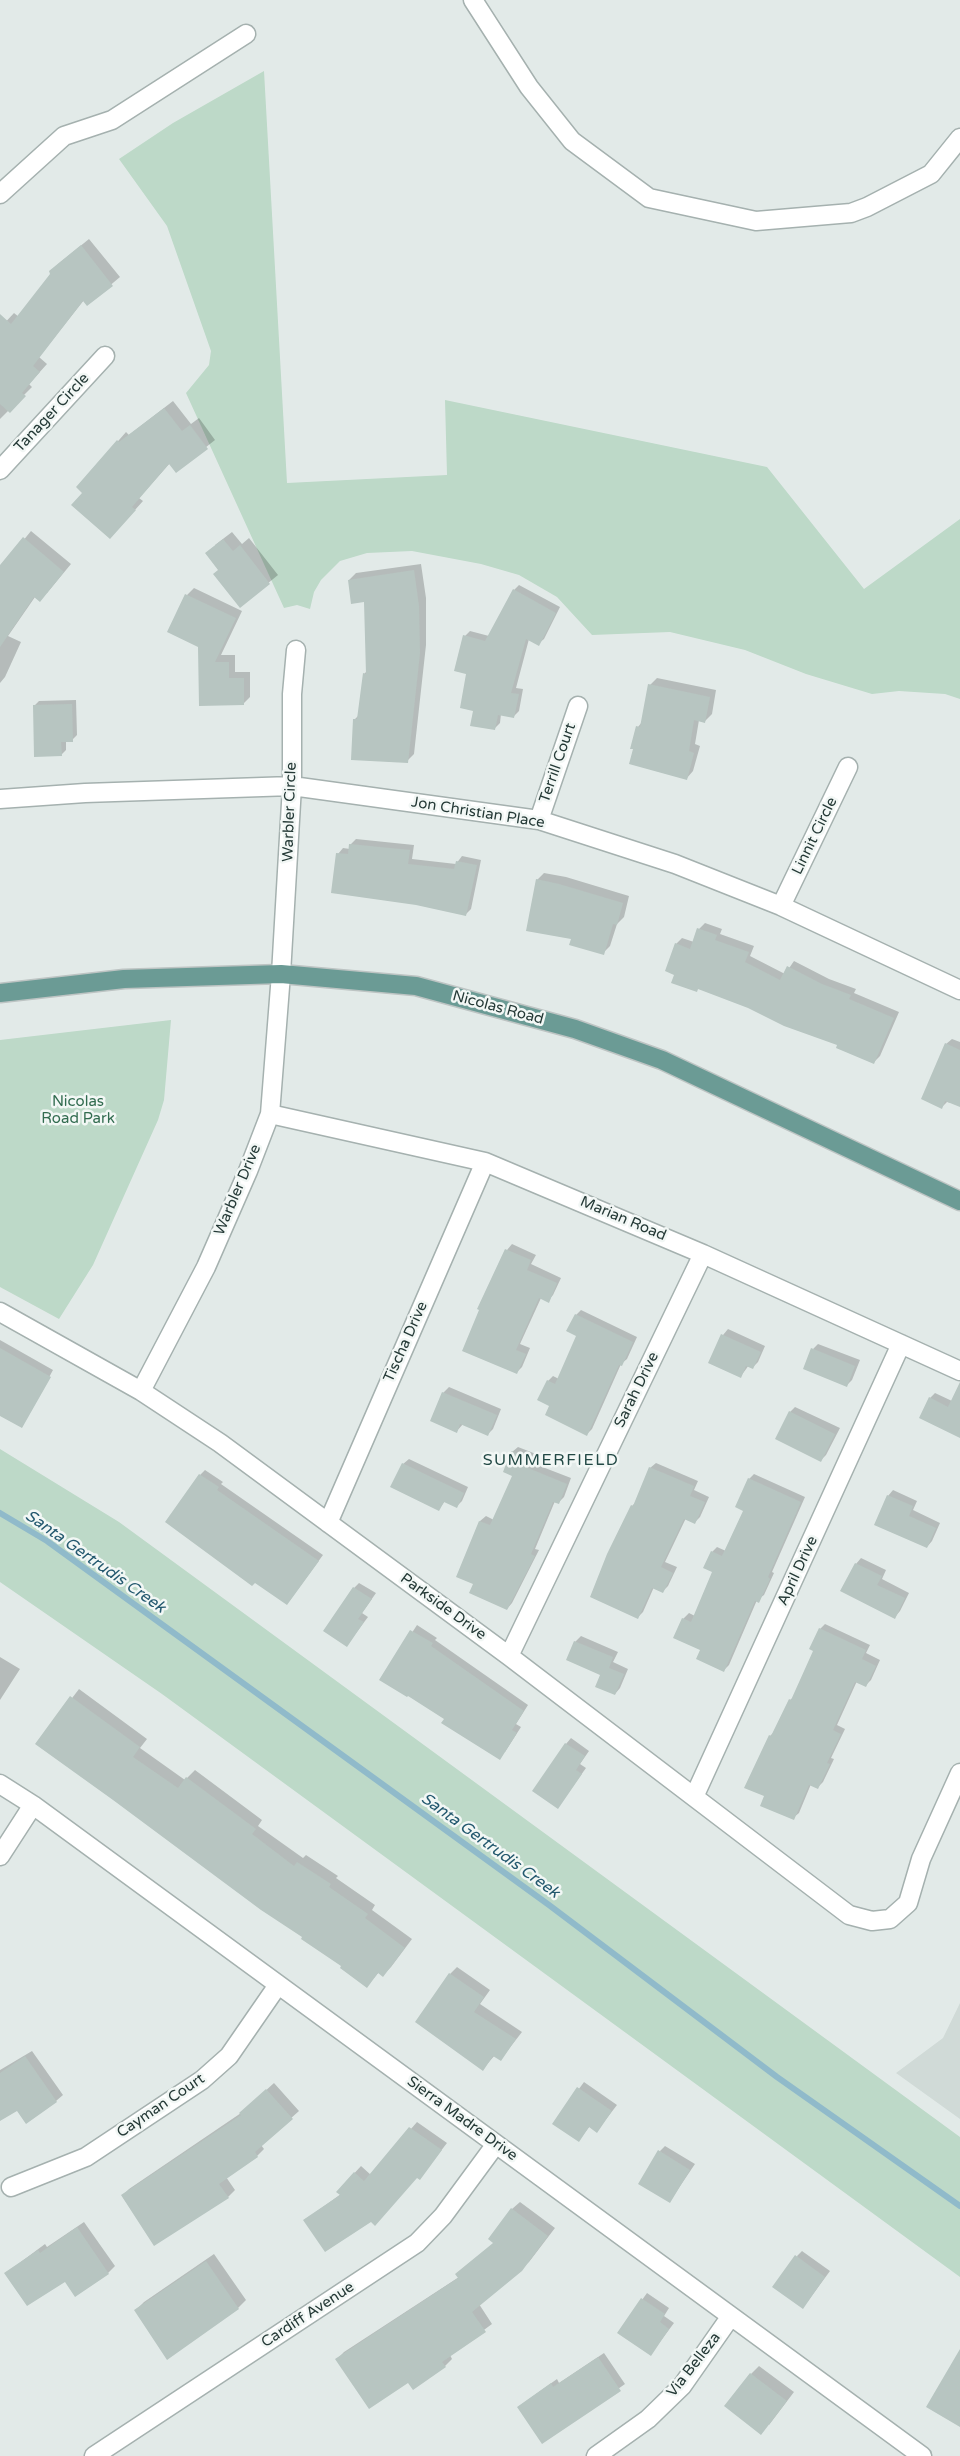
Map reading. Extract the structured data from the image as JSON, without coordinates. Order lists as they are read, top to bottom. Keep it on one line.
{"streets":{"main road":["Nicolas Road"],"street":["Tanager Circle","Terrill Court","Warbler Circle","Jon Christian Place","Linnit Circle","Warbler Drive","Marian Road","Tischa Drive","Sarah Drive","April Drive","Parkside Drive","Cayman Court","Sierra Madre Drive","Cardiff Avenue","Via Belleza"]},"crossings":[["Terrill Court","Jon Christian Place"],["Warbler Circle","Jon Christian Place"],["Warbler Circle","Nicolas Road"],["Warbler Circle","Warbler Drive"],["Jon Christian Place","Linnit Circle"],["Nicolas Road","Warbler Drive"],["Warbler Drive","Marian Road"],["Warbler Drive","Parkside Drive"],["Marian Road","Tischa Drive"],["Marian Road","Sarah Drive"],["Marian Road","April Drive"],["Tischa Drive","Parkside Drive"],["Sarah Drive","Parkside Drive"],["April Drive","Parkside Drive"],["Cayman Court","Sierra Madre Drive"],["Sierra Madre Drive","Cardiff Avenue"],["Sierra Madre Drive","Via Belleza"]],"districts":["SUMMERFIELD"],"water":["Santa Gertrudis Creek"],"parks":["Nicolas Road Park"]}
